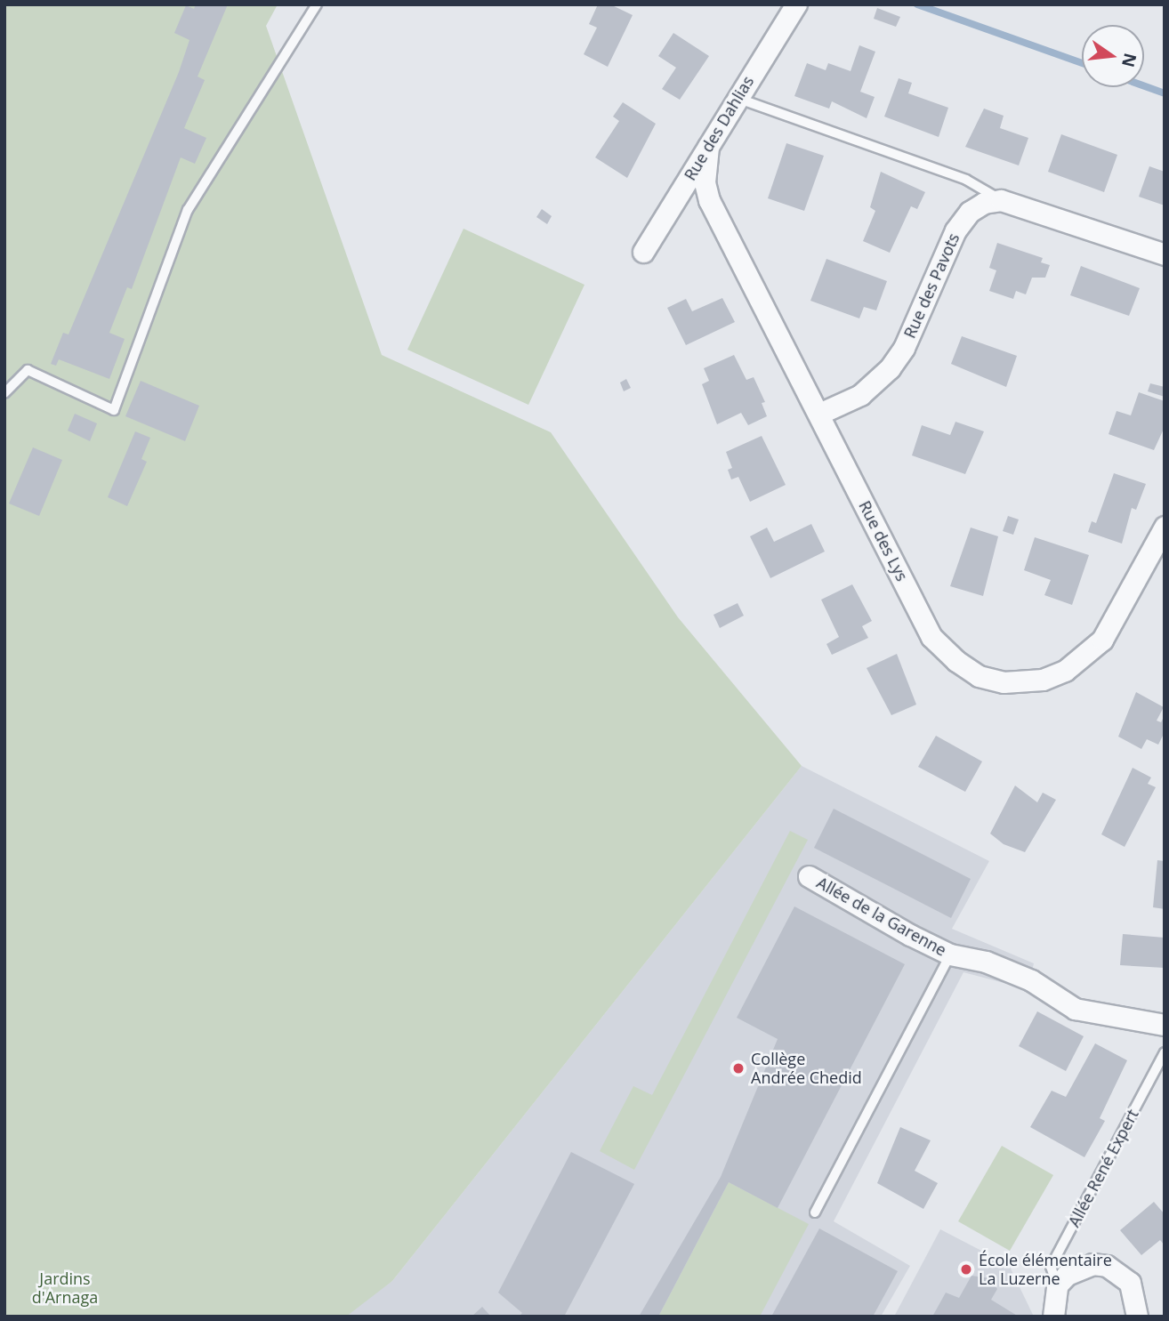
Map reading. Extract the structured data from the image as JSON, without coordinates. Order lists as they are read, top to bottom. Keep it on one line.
{"streets":{"street":["Rue des Dahlias","Rue des Pavots","Rue des Lys","Allée de la Garenne"],"lane":["Allée René Expert"]},"crossings":[["Rue des Dahlias","Rue des Lys"],["Rue des Pavots","Rue des Lys"]],"parks":["Jardins d'Arnaga"],"places":["Collège Andrée Chedid","École élémentaire La Luzerne"],"north":"right"}
